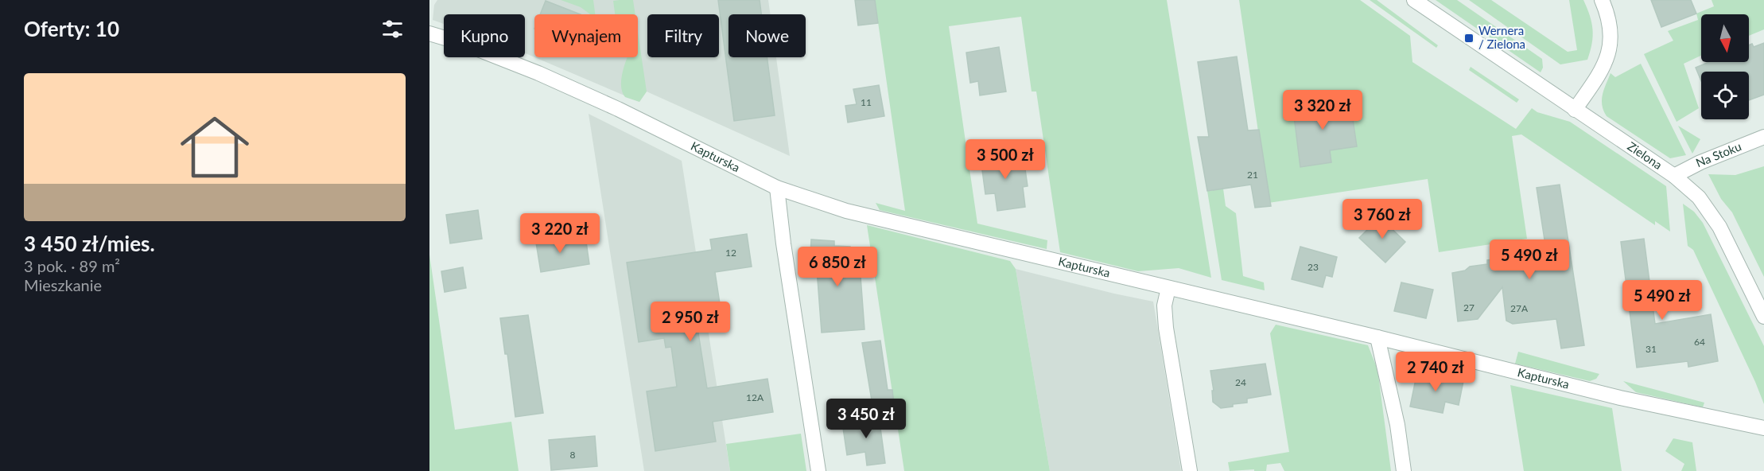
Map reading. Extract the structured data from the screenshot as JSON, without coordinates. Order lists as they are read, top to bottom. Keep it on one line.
{"streets":{"street":["Zielona","Na Stoku","Kapturska"]},"crossings":[["Zielona","Na Stoku"]],"places":{"transit":["Wernera / Zielona"]},"house_numbers":["11","21","12","23","27","27A","64","31","24","12A","8"],"north":"bottom","page":{"heading":"Oferty: 10","chip":["Kupno","Wynajem","Filtry","Nowe"],"list":[{"name":"3 450 zł/mies.","note":"3 pok. · 89 m² · Mieszkanie"}],"price":["3 320 zł","3 500 zł","3 760 zł","3 220 zł","5 490 zł","6 850 zł","5 490 zł","2 950 zł","2 740 zł","3 450 zł"]}}
